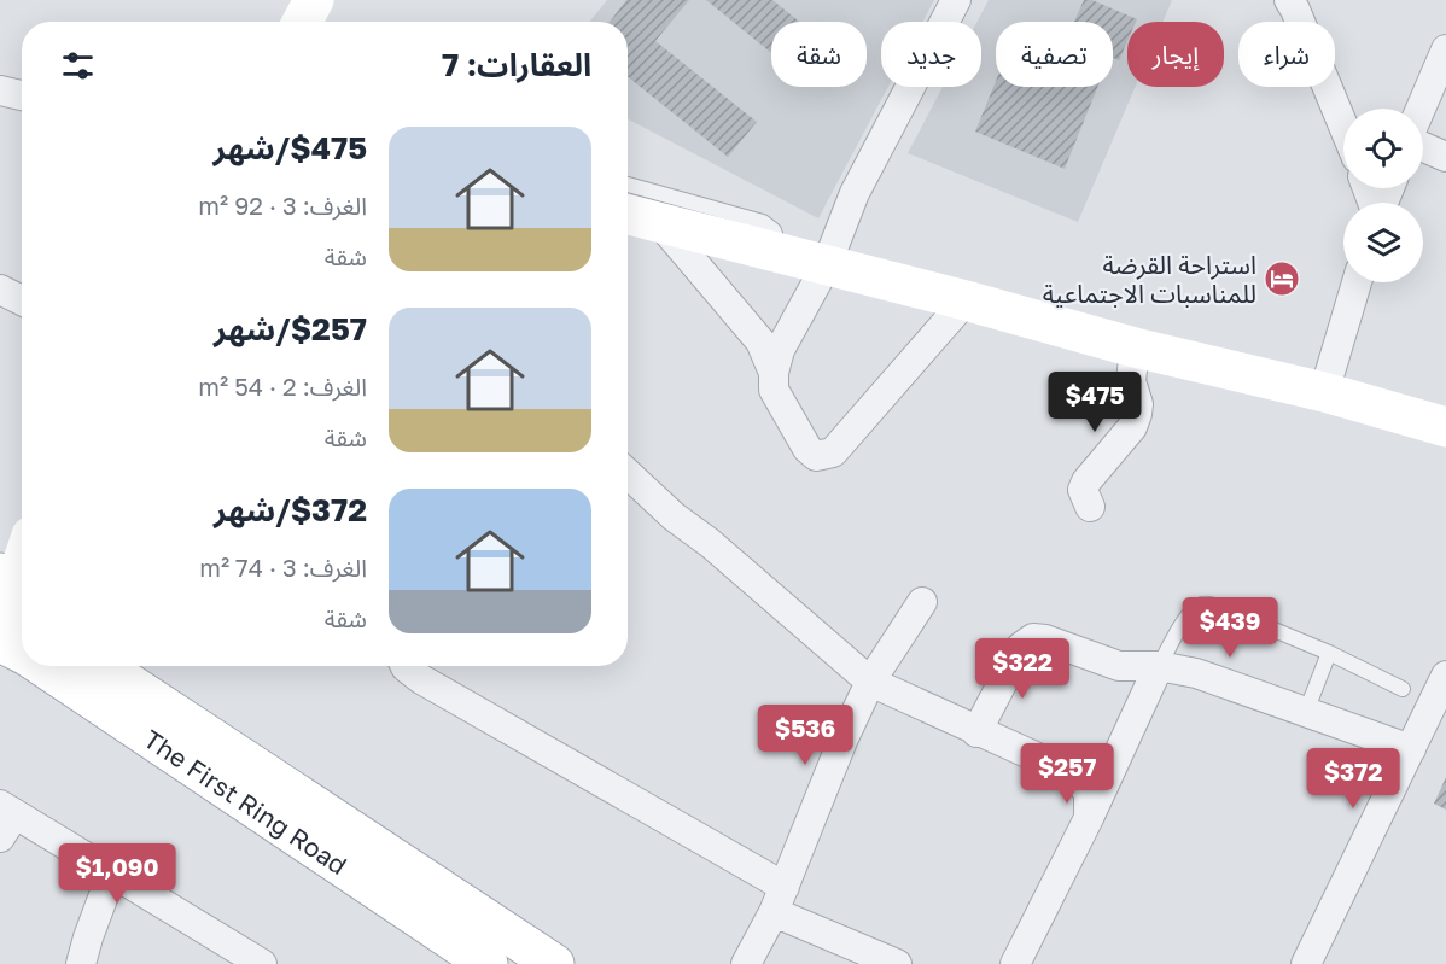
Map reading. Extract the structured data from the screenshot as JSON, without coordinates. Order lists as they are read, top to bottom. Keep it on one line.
{"streets":{"main road":["The First Ring Road"]},"places":{"hotel":["استراحة القرضة للمناسبات الاجتماعية"]},"page":{"chip":["شراء","إيجار","تصفية","جديد","شقة"],"heading":"العقارات: 7","list":[{"name":"$475/شهر","note":"الغرف: 3 · 92 m² · شقة"},{"name":"$257/شهر","note":"الغرف: 2 · 54 m² · شقة"},{"name":"$372/شهر","note":"الغرف: 3 · 74 m² · شقة"}],"price":["$475","$439","$322","$536","$257","$372","$1,090"]}}
